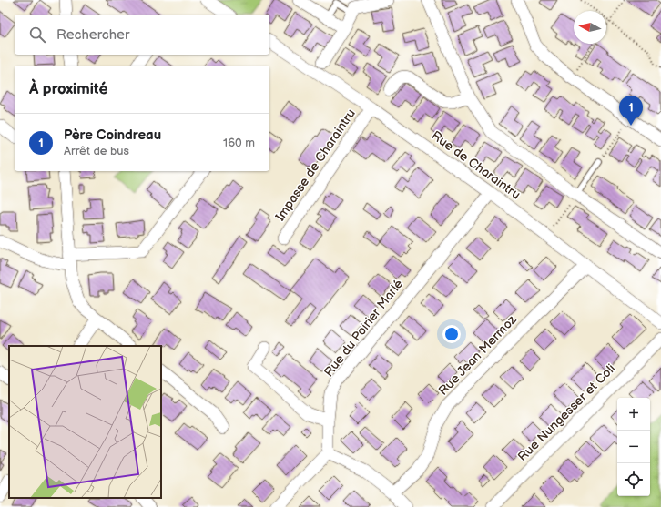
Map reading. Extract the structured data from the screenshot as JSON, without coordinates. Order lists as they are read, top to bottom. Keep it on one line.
{"streets":{"street":["Impasse de Charaintru","Rue de Charaintru","Rue du Poirier Marlé","Rue Jean Mermoz","Rue Nungesser et Coli"]},"crossings":[["Impasse de Charaintru","Rue de Charaintru"],["Rue de Charaintru","Rue du Poirier Marlé"],["Rue de Charaintru","Rue Jean Mermoz"]],"north":"left","page":{"search":"Rechercher","heading":"À proximité","pins":"1","list":[{"mark":"1","name":"Père Coindreau","note":"Arrêt de bus","value":"160 m"}],"map_buttons":["+","−"]}}
